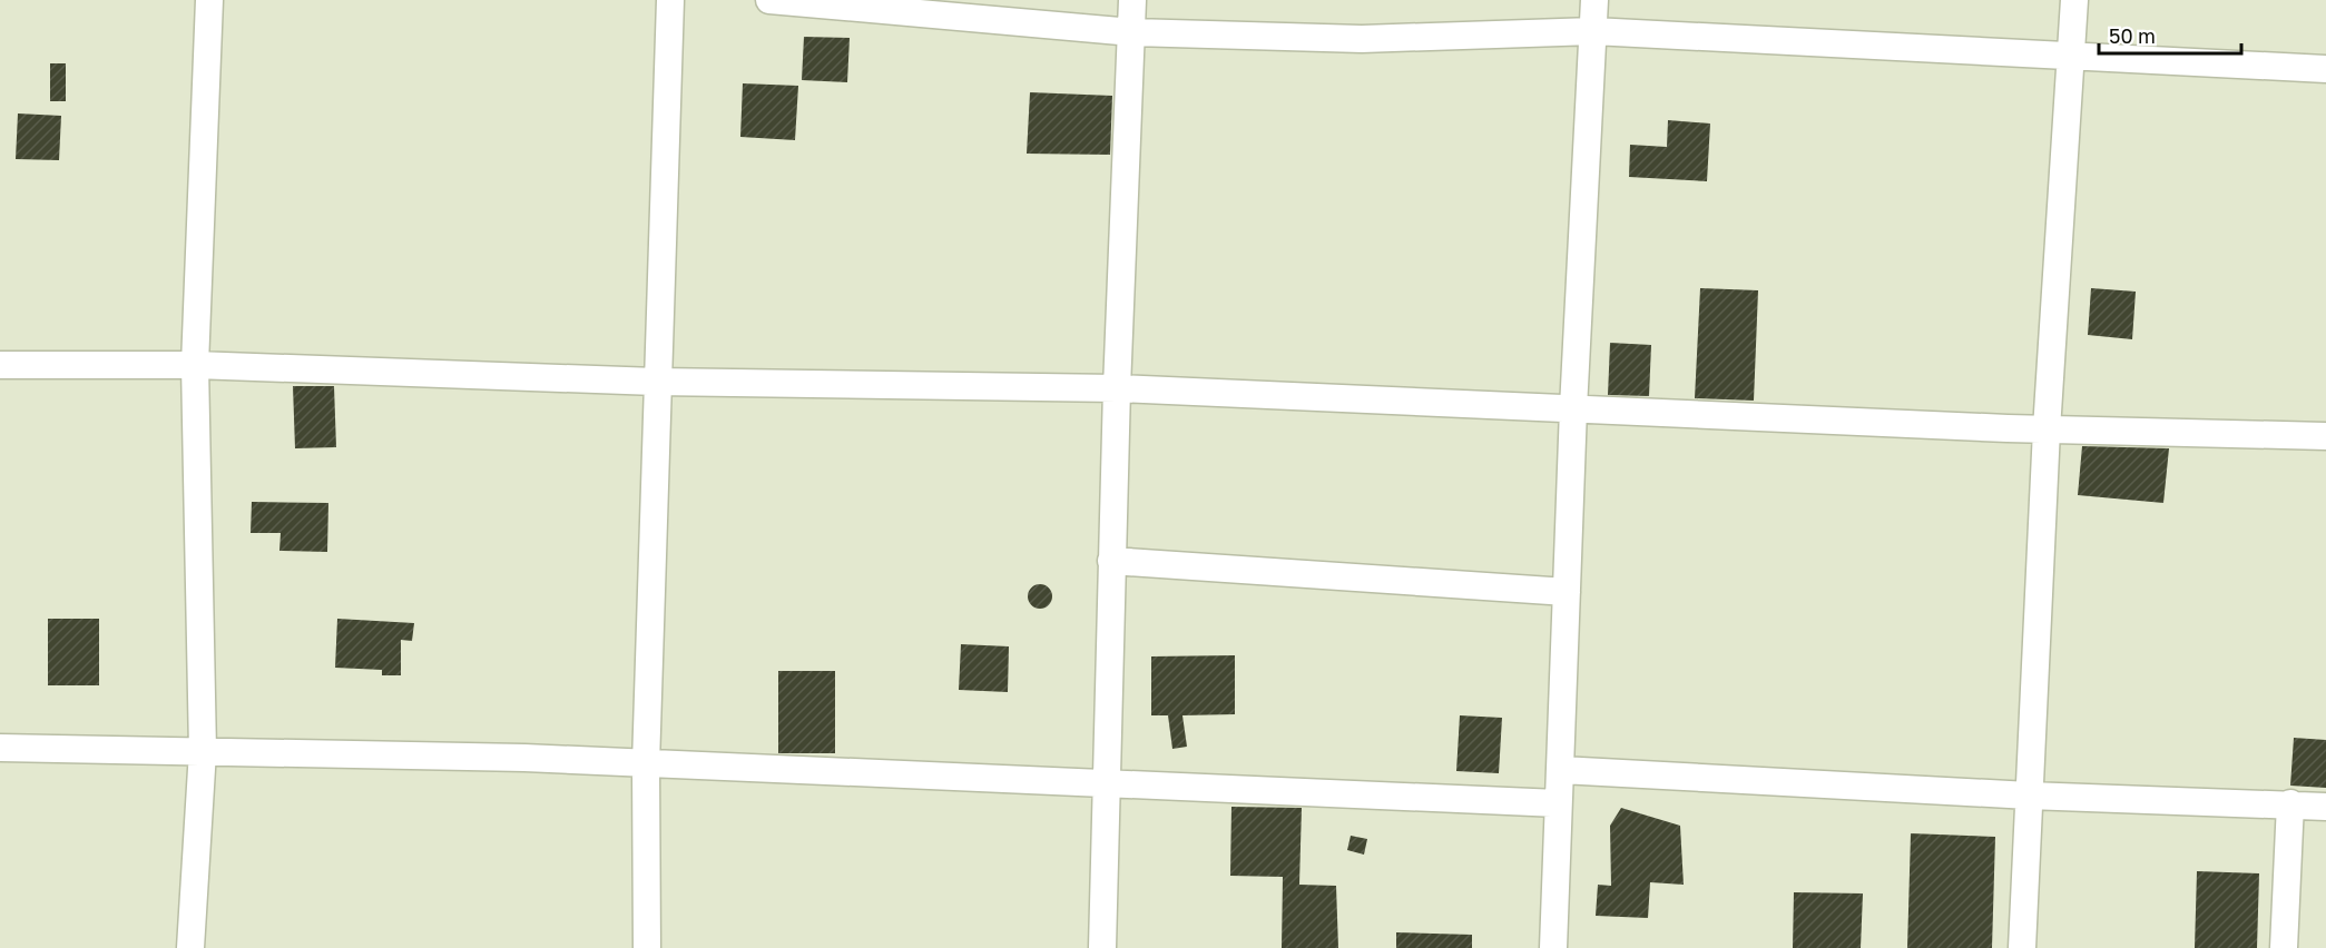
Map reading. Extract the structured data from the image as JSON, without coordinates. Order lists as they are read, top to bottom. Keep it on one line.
{"scale_bar":"50 m"}
